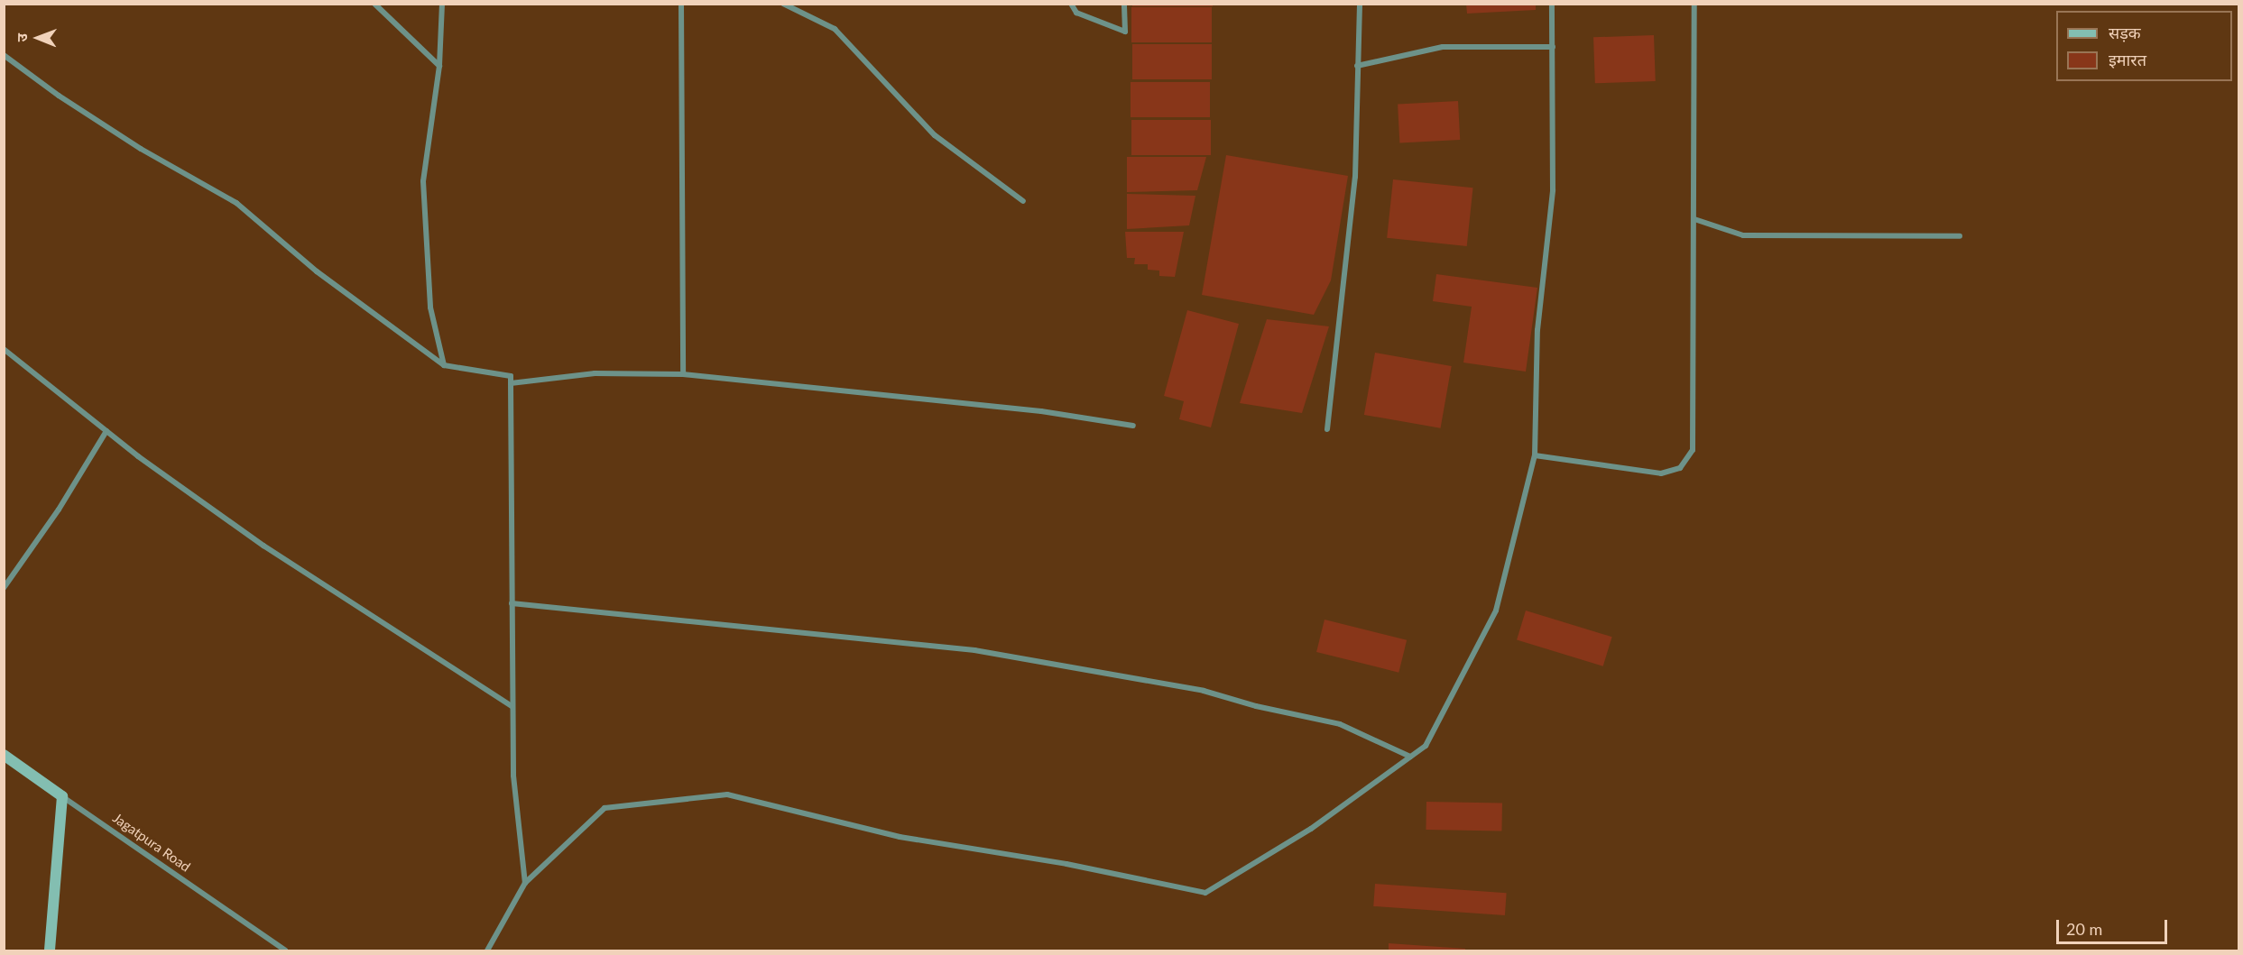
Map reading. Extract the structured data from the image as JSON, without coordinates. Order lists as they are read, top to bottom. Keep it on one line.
{"streets":{"street":["Jagatpura Road"]},"legend":["सड़क","इमारत"],"scale_bar":"20 m","north":"left"}
